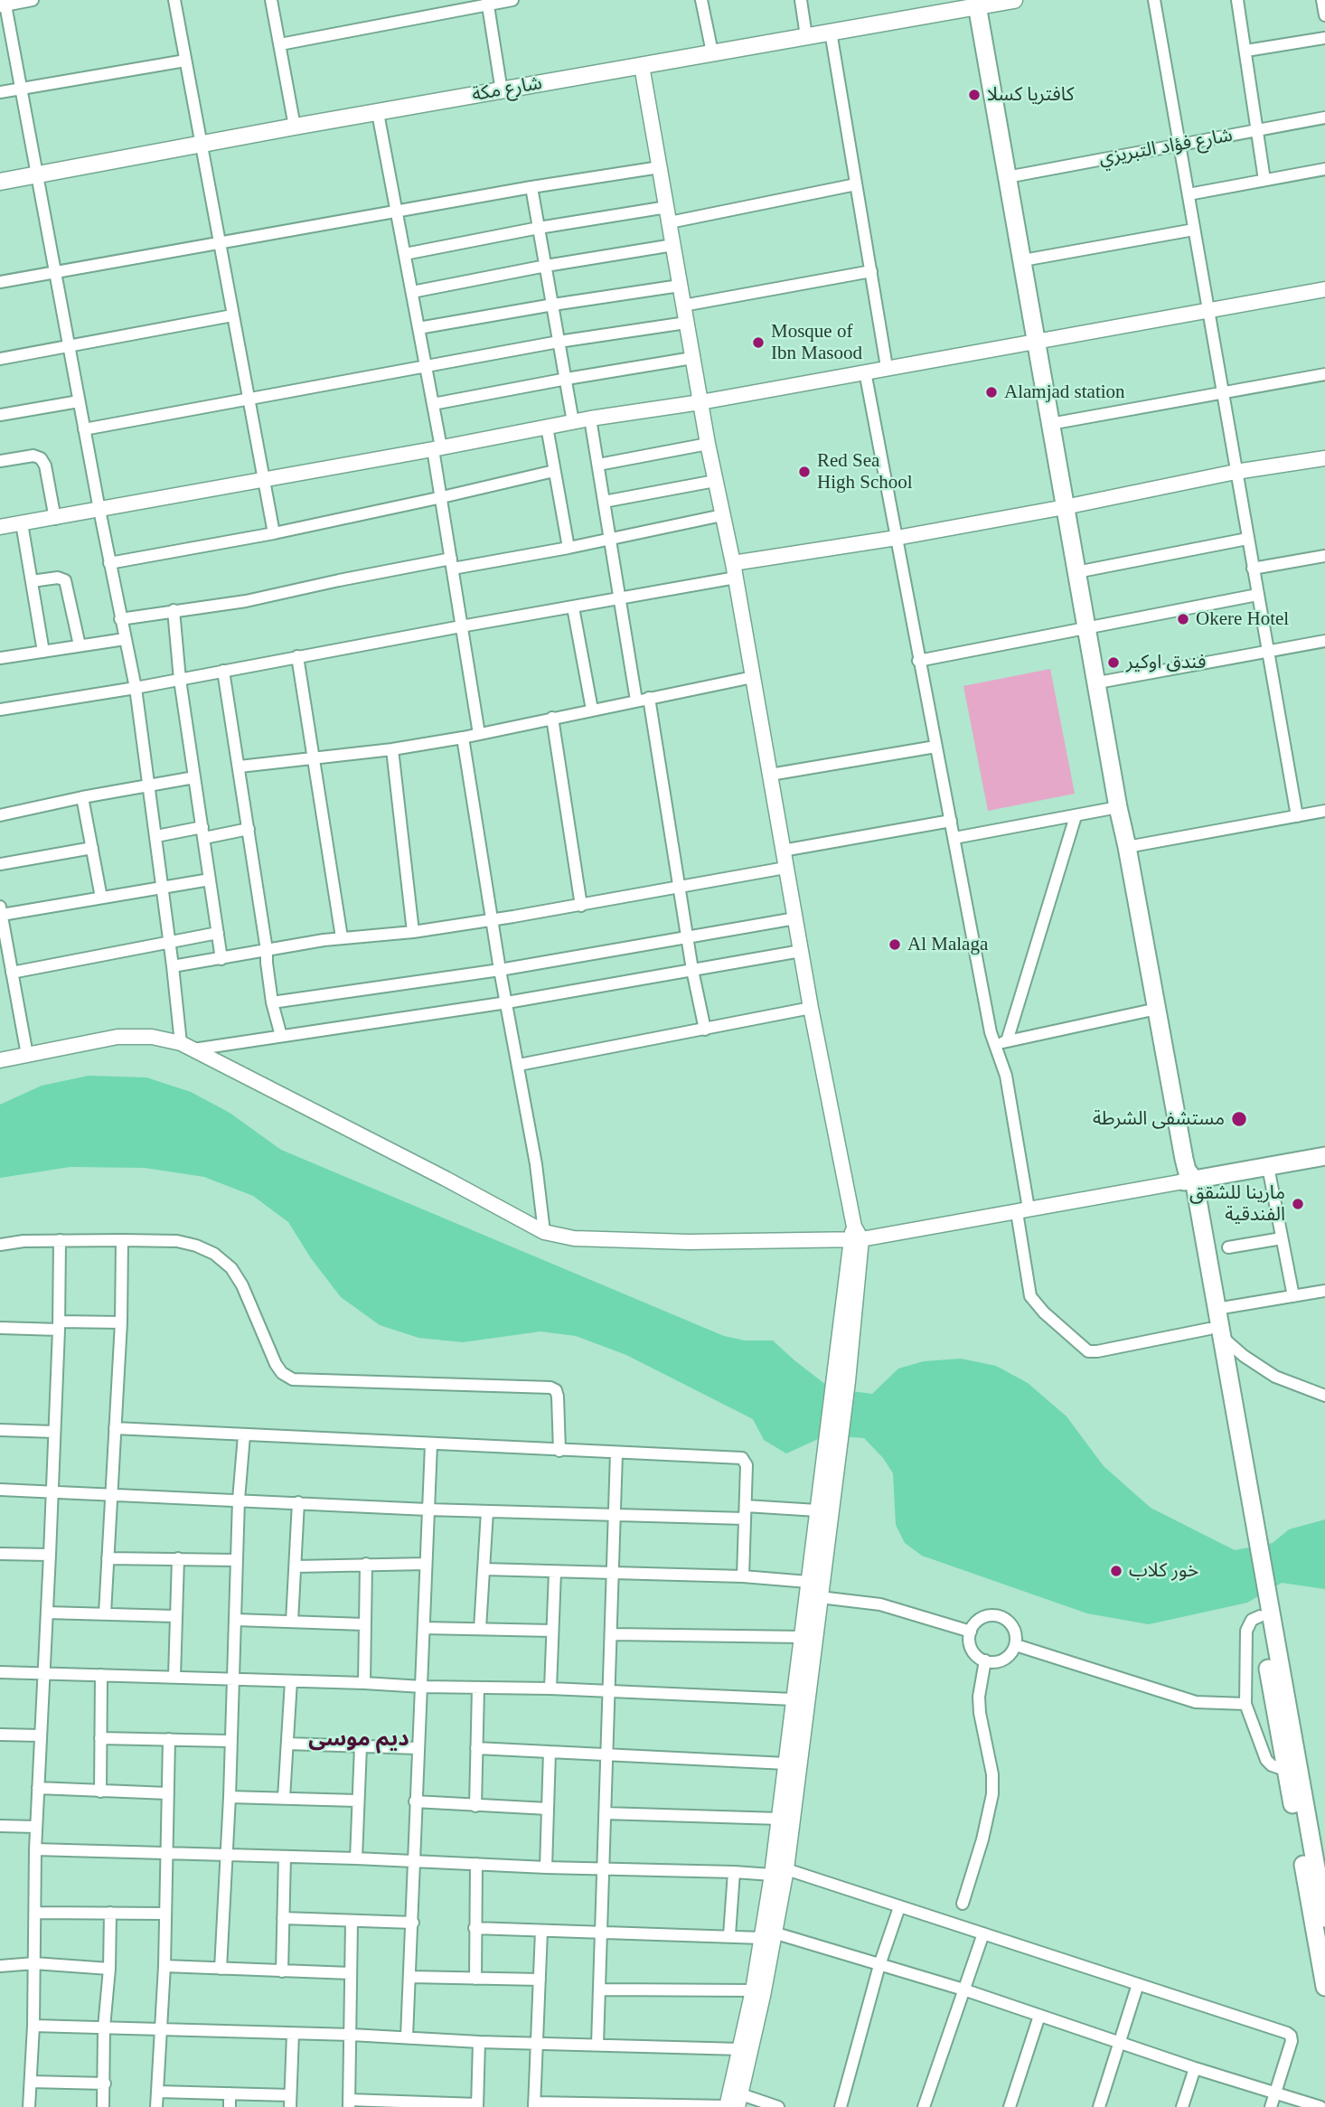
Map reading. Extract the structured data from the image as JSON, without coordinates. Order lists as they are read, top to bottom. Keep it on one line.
{"streets":{"main road":["شارع مكة"],"street":["شارع فؤاد التبريزي"]},"districts":["ديم موسى"],"places":["كافتريا كسلا","Mosque of Ibn Masood","Alamjad station","Red Sea High School","Okere Hotel","فندق اوكير","Al Malaga","مستشفى الشرطة","مارينا للشقق الفندقية","خور كلاب"]}
